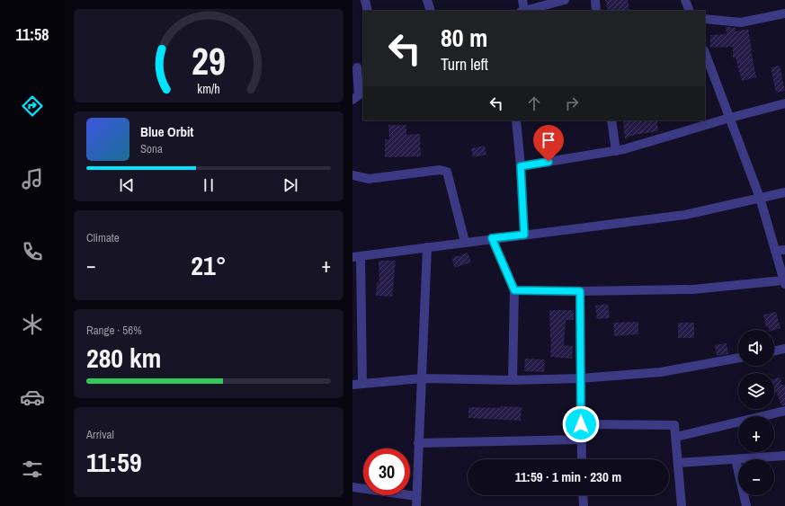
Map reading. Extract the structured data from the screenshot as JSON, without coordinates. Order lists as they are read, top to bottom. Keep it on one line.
{"page":{"tabs":"11:58","turn":["80 m","Turn left"],"song":["Blue Orbit","Sona"],"tile":["Climate",["Range · 56%","280 km"],["Arrival","11:59"]],"heat":["−","21°","+"],"map_buttons":["+","−"],"limit":"30","trip":"11:59 · 1 min · 230 m","gauge":["29","km/h"]}}
